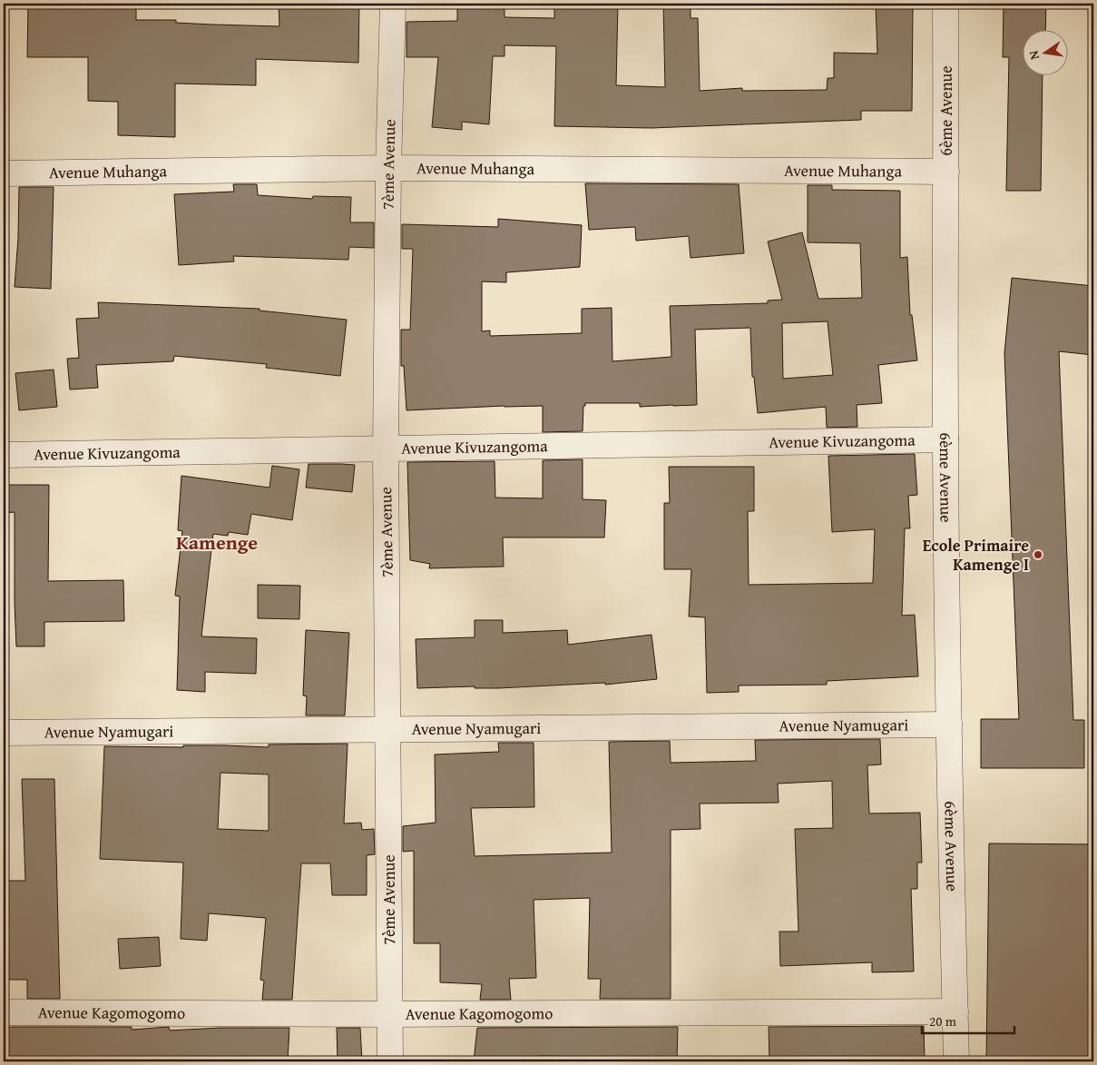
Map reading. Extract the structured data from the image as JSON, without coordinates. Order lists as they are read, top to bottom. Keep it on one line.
{"streets":{"street":["6ème Avenue","7ème Avenue","Avenue Muhanga","Avenue Kivuzangoma","Avenue Nyamugari","Avenue Kagomogomo"]},"crossings":[["6ème Avenue","Avenue Muhanga"],["6ème Avenue","Avenue Kivuzangoma"],["6ème Avenue","Avenue Nyamugari"],["6ème Avenue","Avenue Kagomogomo"],["7ème Avenue","Avenue Muhanga"],["7ème Avenue","Avenue Kivuzangoma"],["7ème Avenue","Avenue Nyamugari"],["7ème Avenue","Avenue Kagomogomo"]],"districts":["Kamenge"],"places":["Ecole Primaire Kamenge I"],"scale_bar":"20 m","north":"left"}
